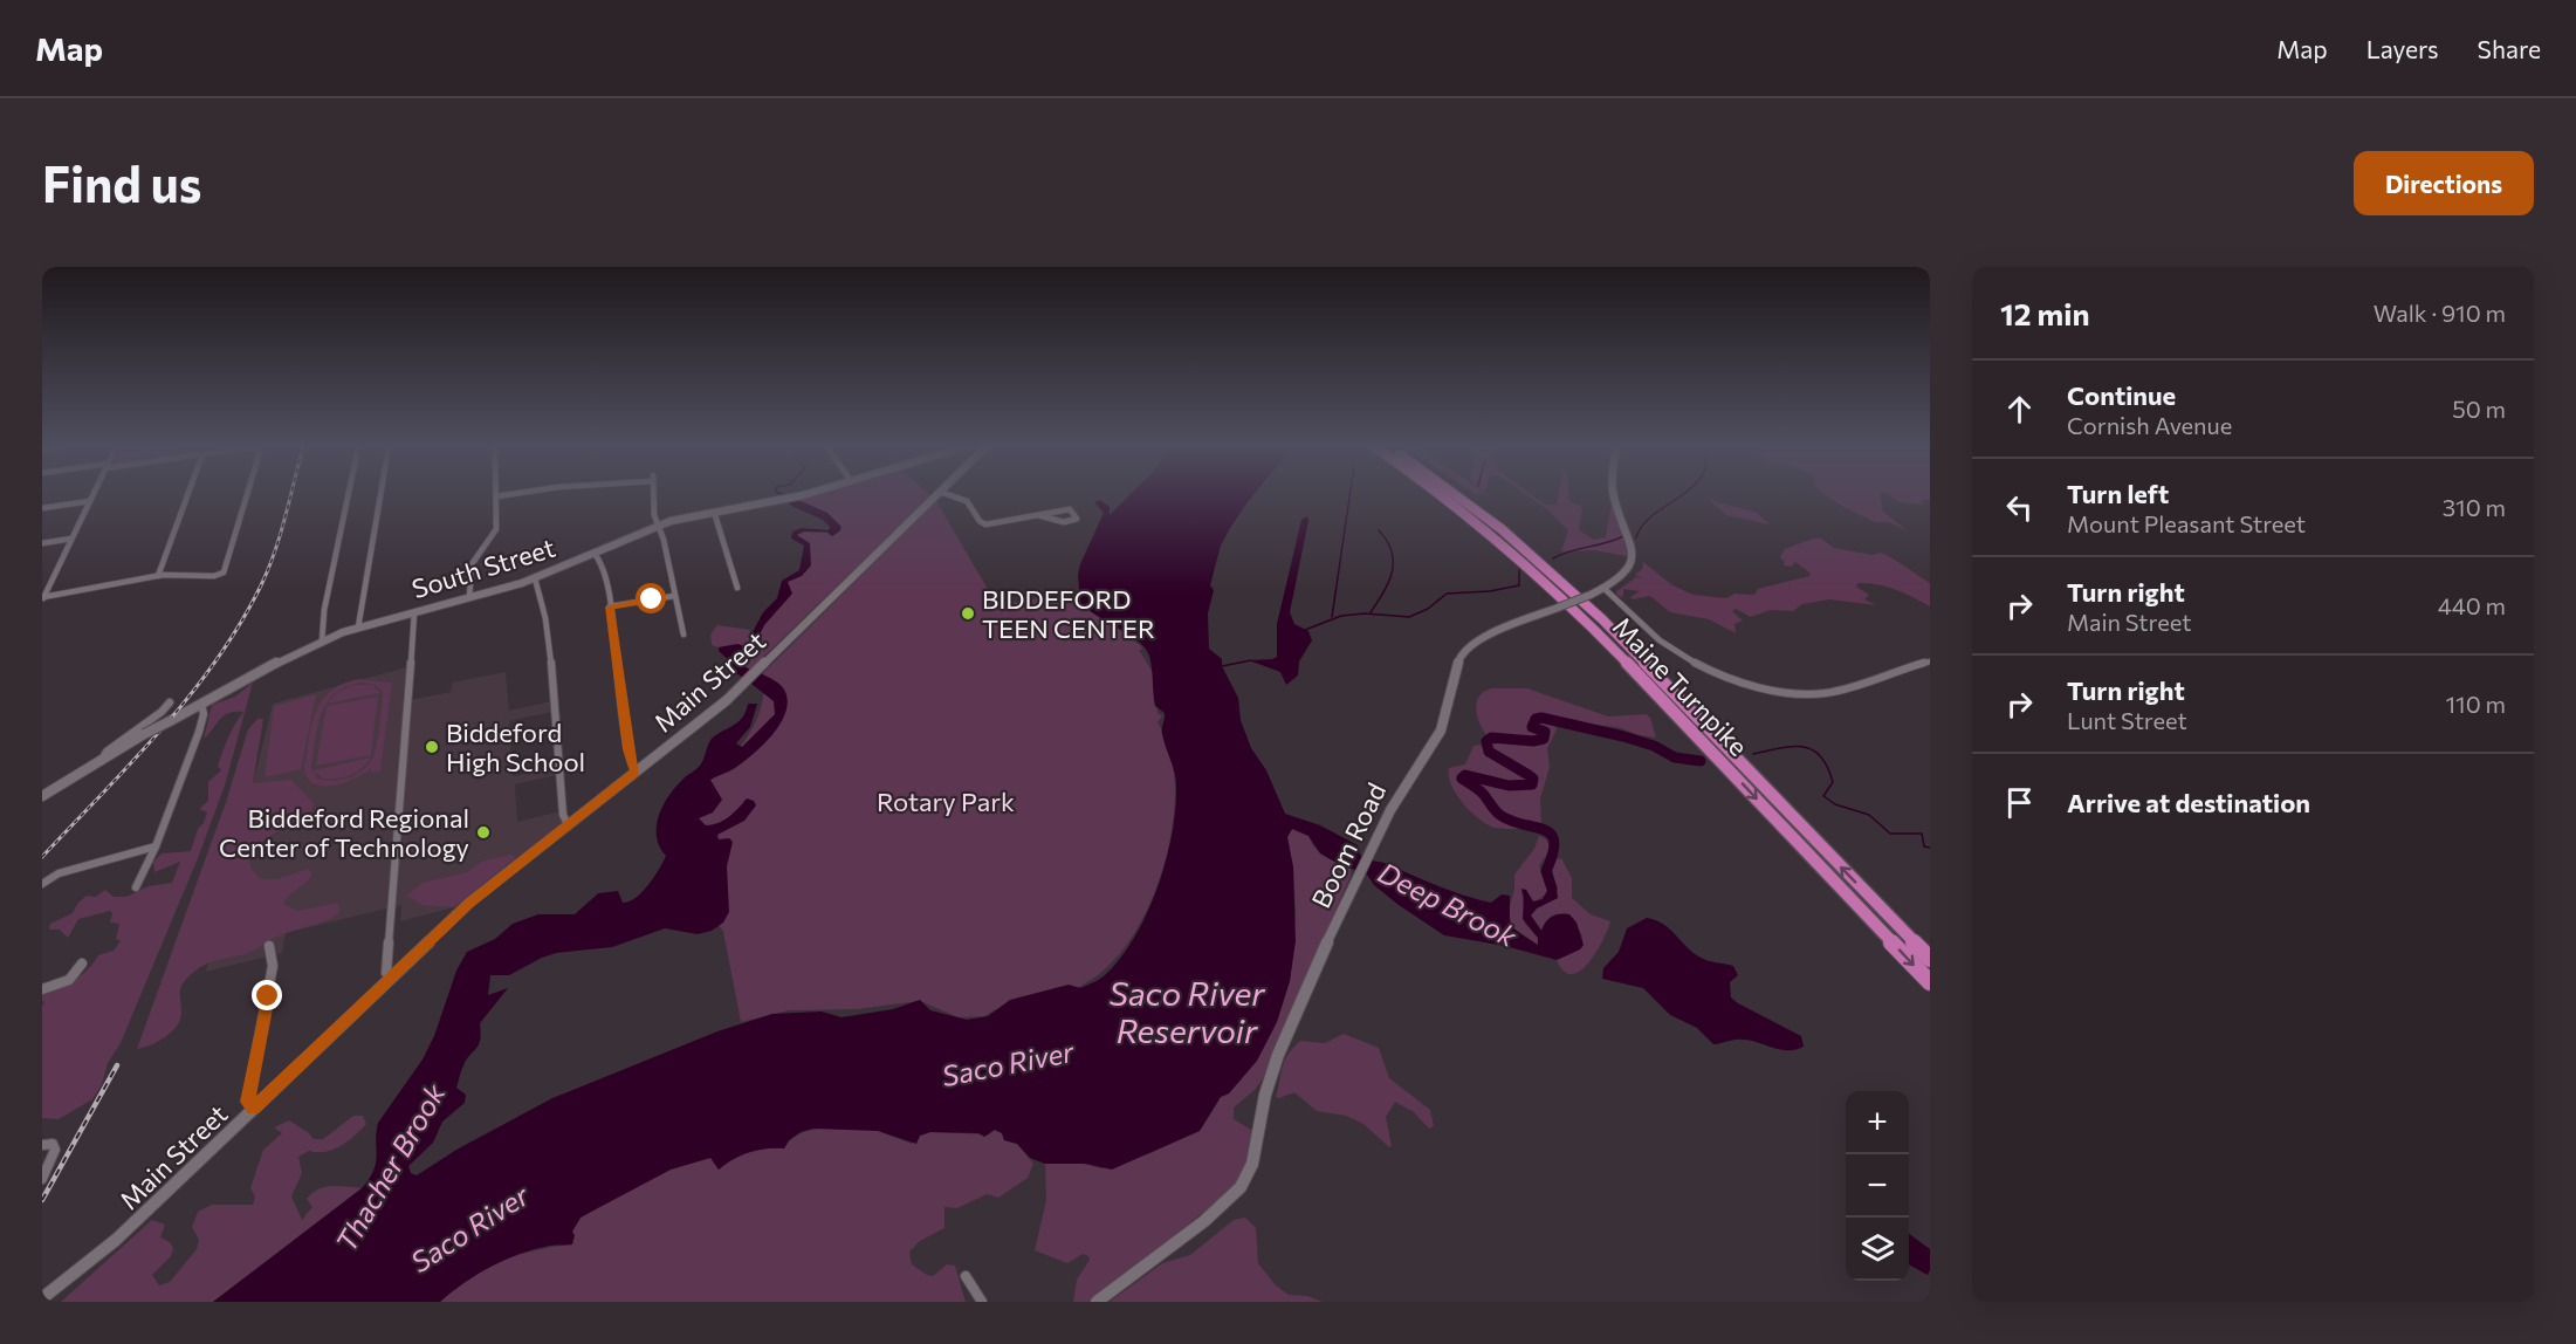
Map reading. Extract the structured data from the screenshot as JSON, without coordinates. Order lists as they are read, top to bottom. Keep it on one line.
{"streets":{"highway":["Maine Turnpike"],"street":["South Street","Main Street","Boom Road"]},"water":["Deep Brook","Saco River Reservoir","Saco River","Thacher Brook"],"parks":["Rotary Park"],"places":["BIDDEFORD TEEN CENTER","Biddeford High School","Biddeford Regional Center of Technology"],"page":{"header":"Map","nav":["Map","Layers","Share"],"buttons":"Directions","title":"Find us","heading":["12 min","Walk · 910 m"],"list":[["Continue","Cornish Avenue","50 m"],["Turn left","Mount Pleasant Street","310 m"],["Turn right","Main Street","440 m"],["Turn right","Lunt Street","110 m"],"Arrive at destination"],"map_buttons":["+","−"]}}
